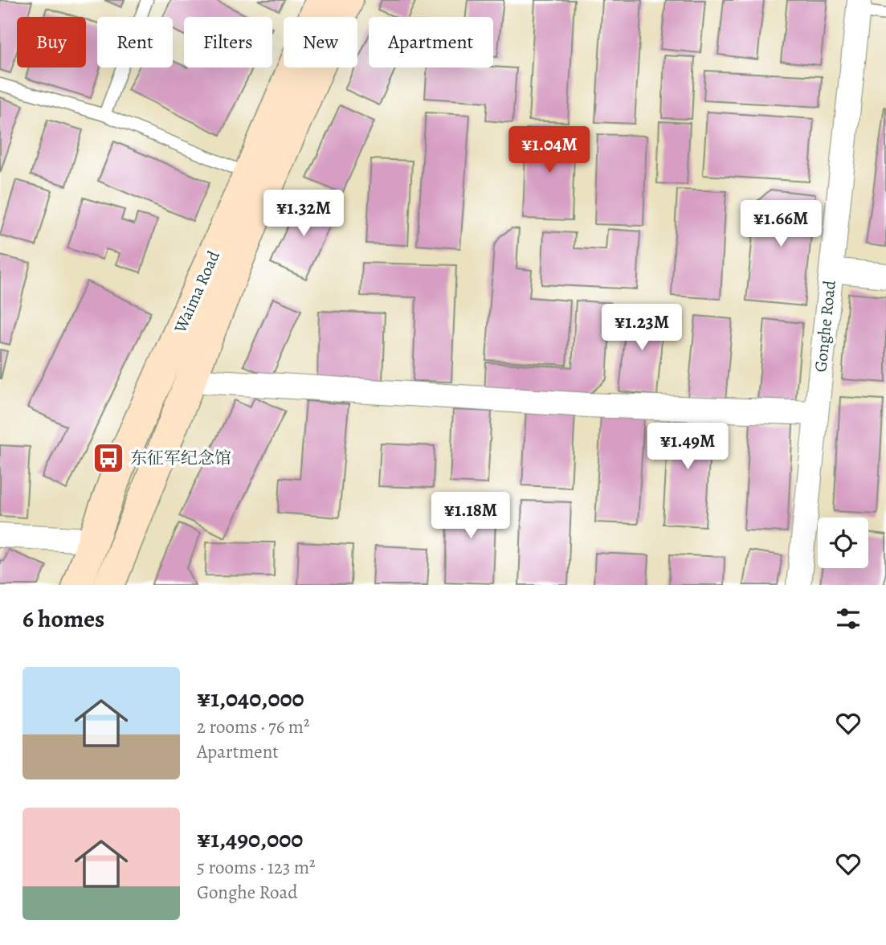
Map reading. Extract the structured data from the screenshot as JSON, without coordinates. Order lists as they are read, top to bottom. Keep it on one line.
{"streets":{"street":["Waima Road","Gonghe Road"]},"places":{"bus stop":["东征军纪念馆"]},"page":{"chip":["Buy","Rent","Filters","New","Apartment"],"price":["¥1.04M","¥1.32M","¥1.66M","¥1.23M","¥1.49M","¥1.18M"],"heading":"6 homes","list":[{"name":"¥1,040,000","note":"2 rooms · 76 m² · Apartment"},{"name":"¥1,490,000","note":"5 rooms · 123 m² · Gonghe Road"}]}}
